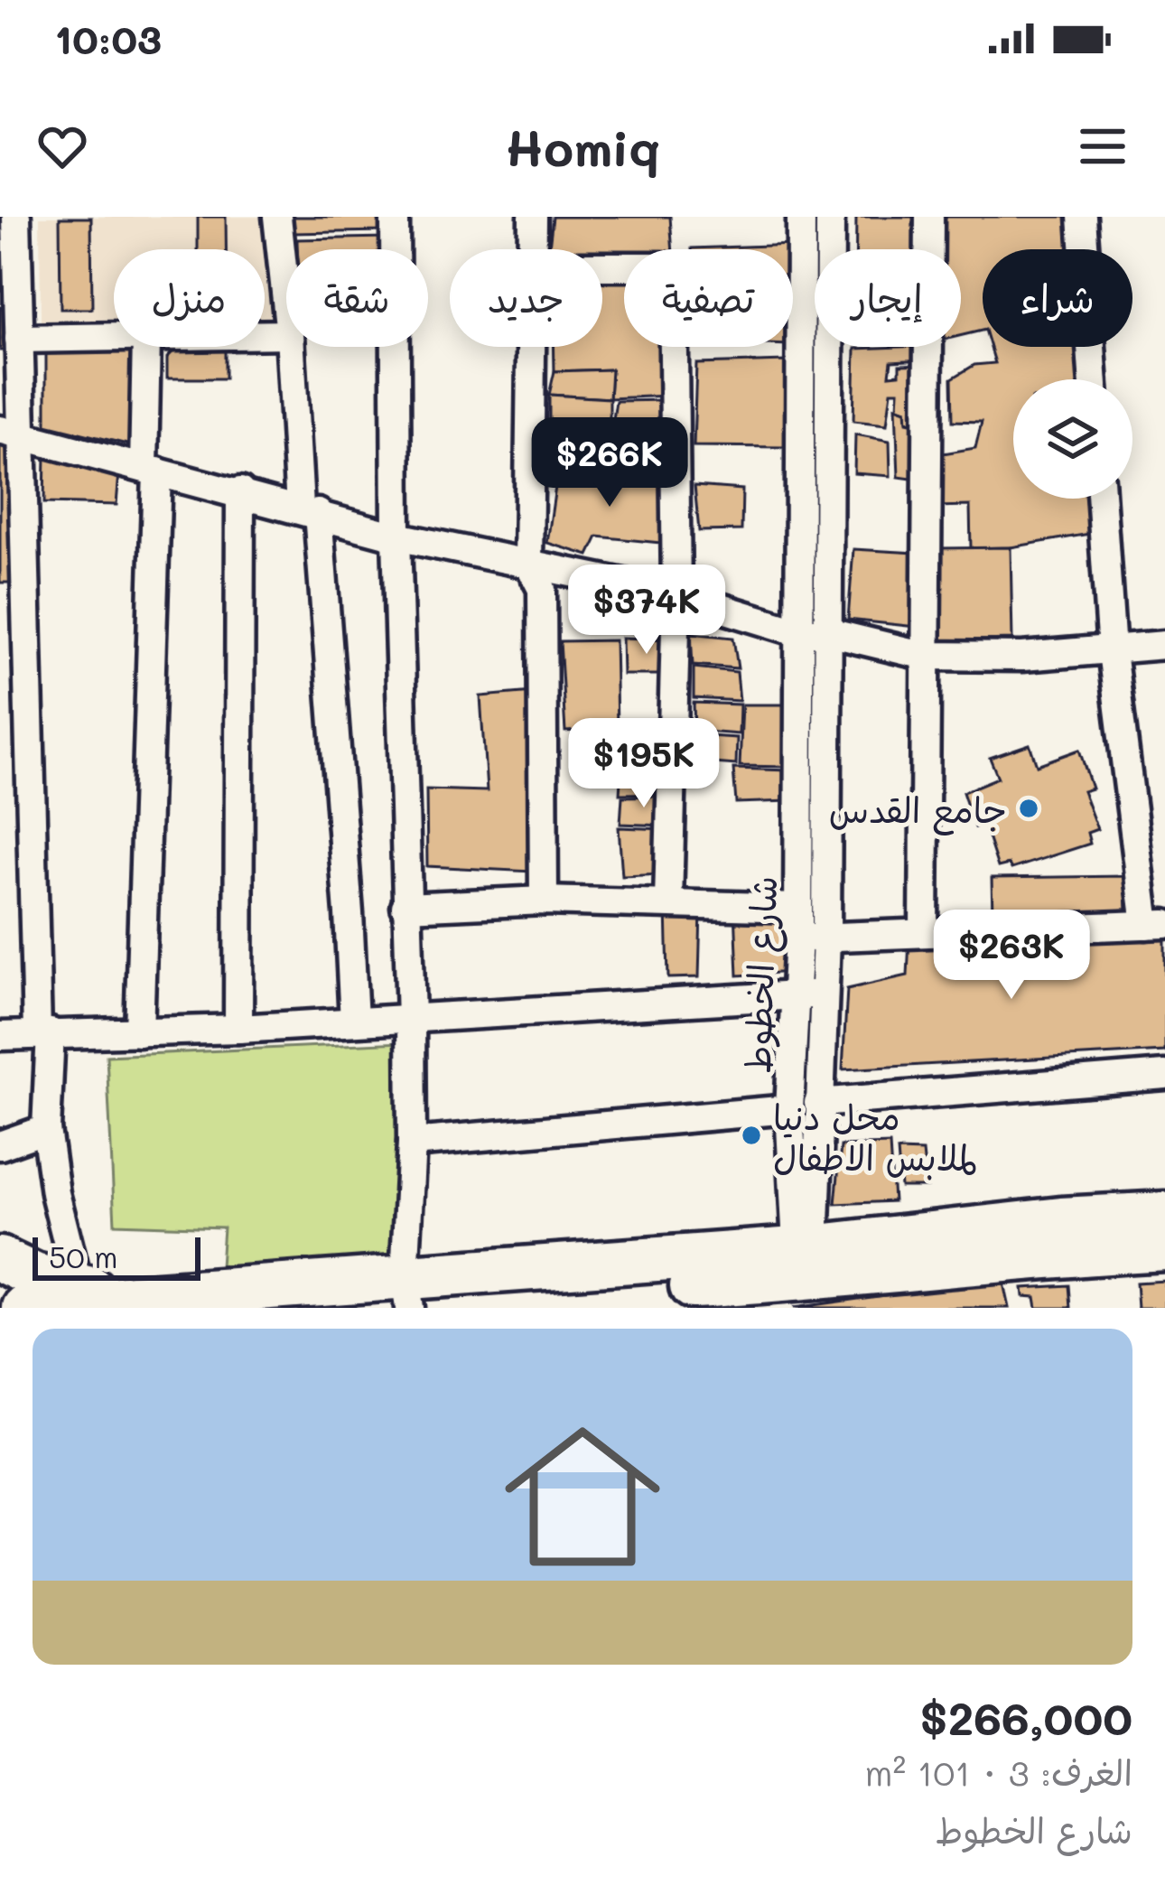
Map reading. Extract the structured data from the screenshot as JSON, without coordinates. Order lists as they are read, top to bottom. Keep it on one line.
{"streets":{"street":["شارع الخطوط"]},"places":["جامع القدس","محل دنيا لملابس الاطفال"],"scale_bar":"50 m","page":{"status":"10:03","header":"Homiq","chip":["شراء","إيجار","تصفية","جديد","شقة","منزل"],"price":["$266K","$374K","$195K","$263K"],"scale":"50 m","list":[{"name":"$266,000","note":"الغرف: 3 · 101 m² · شارع الخطوط"}]}}
